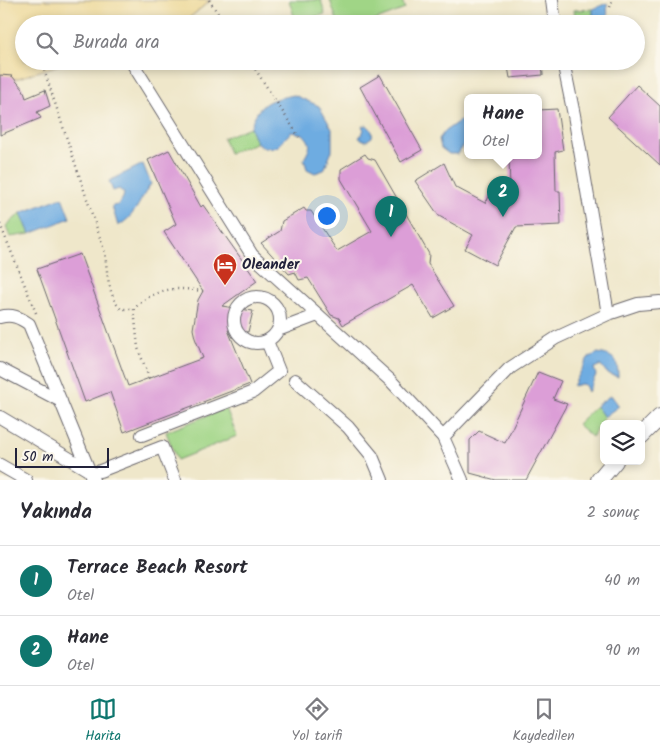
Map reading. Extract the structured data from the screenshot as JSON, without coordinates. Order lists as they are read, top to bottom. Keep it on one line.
{"places":{"hotel":["Oleander"]},"scale_bar":"50 m","page":{"search":"Burada ara","popup":["Hane","Otel"],"pins":["2","1"],"scale":"50 m","heading":["Yakında","2 sonuç"],"list":[{"mark":"1","name":"Terrace Beach Resort","note":"Otel","value":"40 m"},{"mark":"2","name":"Hane","note":"Otel","value":"90 m"}],"nav":["Harita","Yol tarifi","Kaydedilen"]}}
